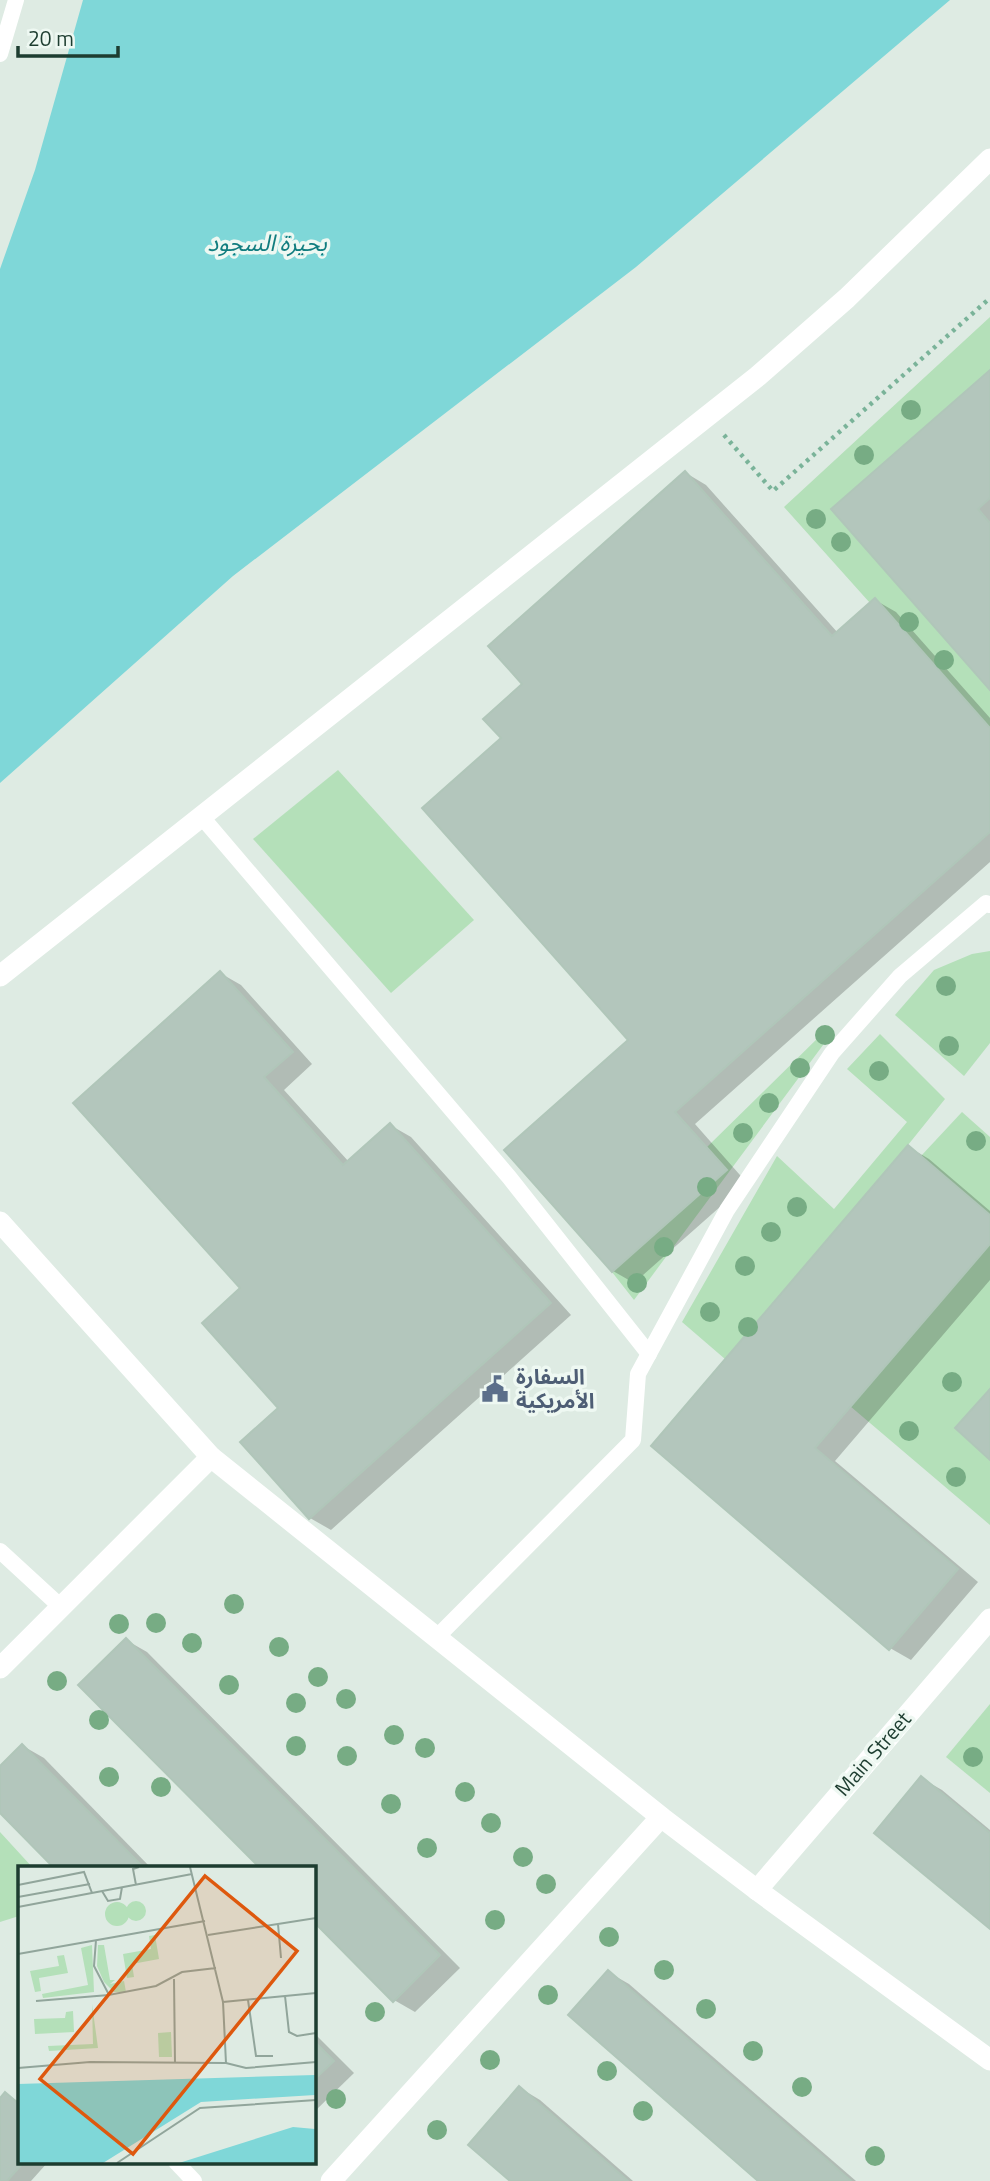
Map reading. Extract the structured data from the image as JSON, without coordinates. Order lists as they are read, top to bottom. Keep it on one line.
{"streets":{"street":["Main Street"]},"water":["بحيرة السجود"],"places":{"public building":["السفارة الأمريكية"]},"scale_bar":"20 m"}
